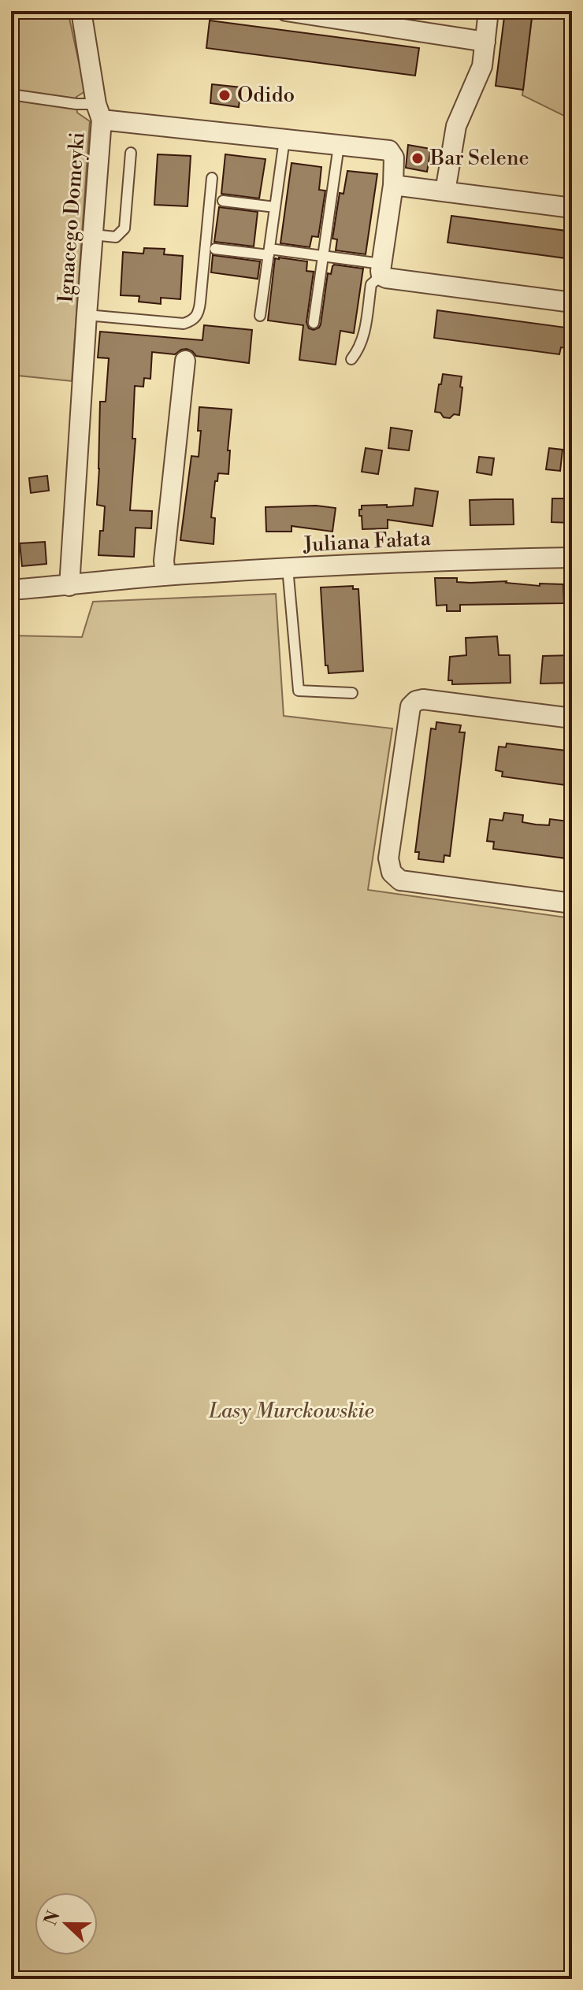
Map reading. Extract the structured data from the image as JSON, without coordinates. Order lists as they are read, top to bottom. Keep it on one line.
{"streets":{"street":["Ignacego Domeyki","Juliana Fałata"]},"crossings":[["Ignacego Domeyki","Juliana Fałata"]],"parks":["Lasy Murckowskie"],"places":["Odido","Bar Selene"],"north":"left"}
